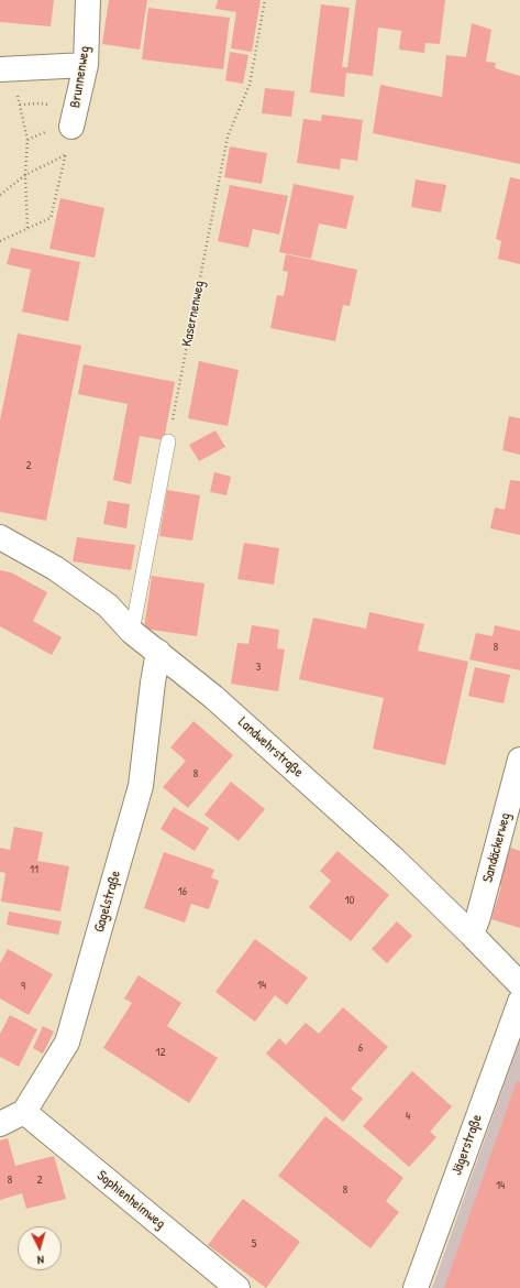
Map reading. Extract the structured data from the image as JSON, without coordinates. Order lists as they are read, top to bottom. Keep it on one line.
{"streets":{"street":["Brunnenweg","Landwehrstraße","Sandäckerweg","Gagelstraße","Jägerstraße","Sophienheimweg"],"path":["Kasernenweg"]},"crossings":[["Landwehrstraße","Sandäckerweg"],["Landwehrstraße","Gagelstraße"],["Landwehrstraße","Jägerstraße"],["Gagelstraße","Sophienheimweg"]],"house_numbers":["2","8","3","8","11","16","10","14","9","6","12","4","8","2","14","8","5"],"north":"bottom"}
